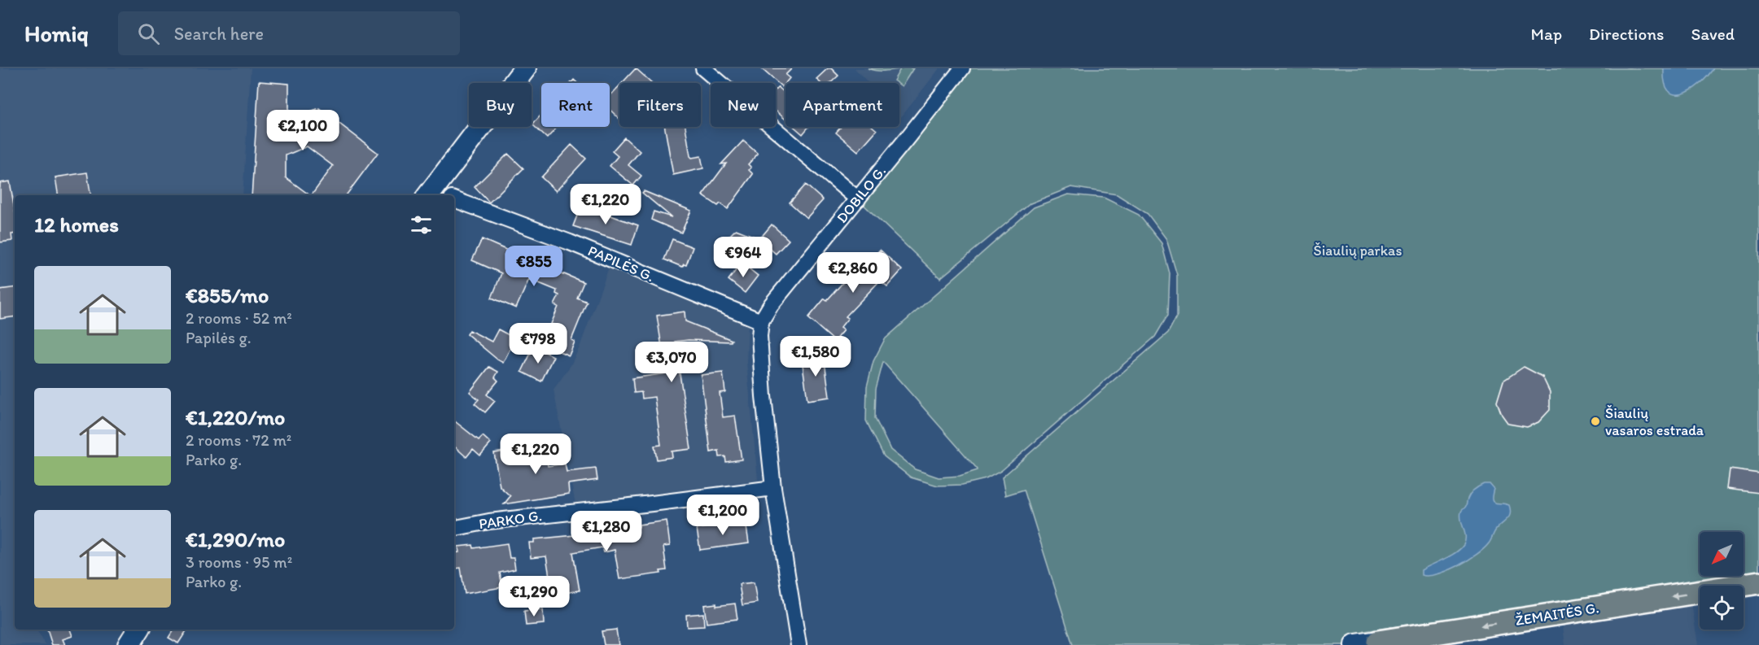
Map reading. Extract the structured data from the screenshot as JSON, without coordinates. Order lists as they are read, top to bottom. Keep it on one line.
{"streets":{"main road":["ŽEMAITĖS G."],"street":["DOBILO G.","PAPILĖS G.","PARKO G."]},"crossings":[["DOBILO G.","PAPILĖS G."]],"one_way":["ŽEMAITĖS G."],"parks":["Šiaulių parkas"],"places":["Šiaulių vasaros estrada"],"north":"bottom left","page":{"header":"Homiq","search":"Search here","nav":["Map","Directions","Saved"],"chip":["Buy","Rent","Filters","New","Apartment"],"price":["€2,100","€1,220","€964","€855","€2,860","€798","€1,580","€3,070","€1,220","€1,200","€1,280","€1,290"],"heading":"12 homes","list":[{"name":"€855/mo","note":"2 rooms · 52 m² · Papilės g."},{"name":"€1,220/mo","note":"2 rooms · 72 m² · Parko g."},{"name":"€1,290/mo","note":"3 rooms · 95 m² · Parko g."}]}}
